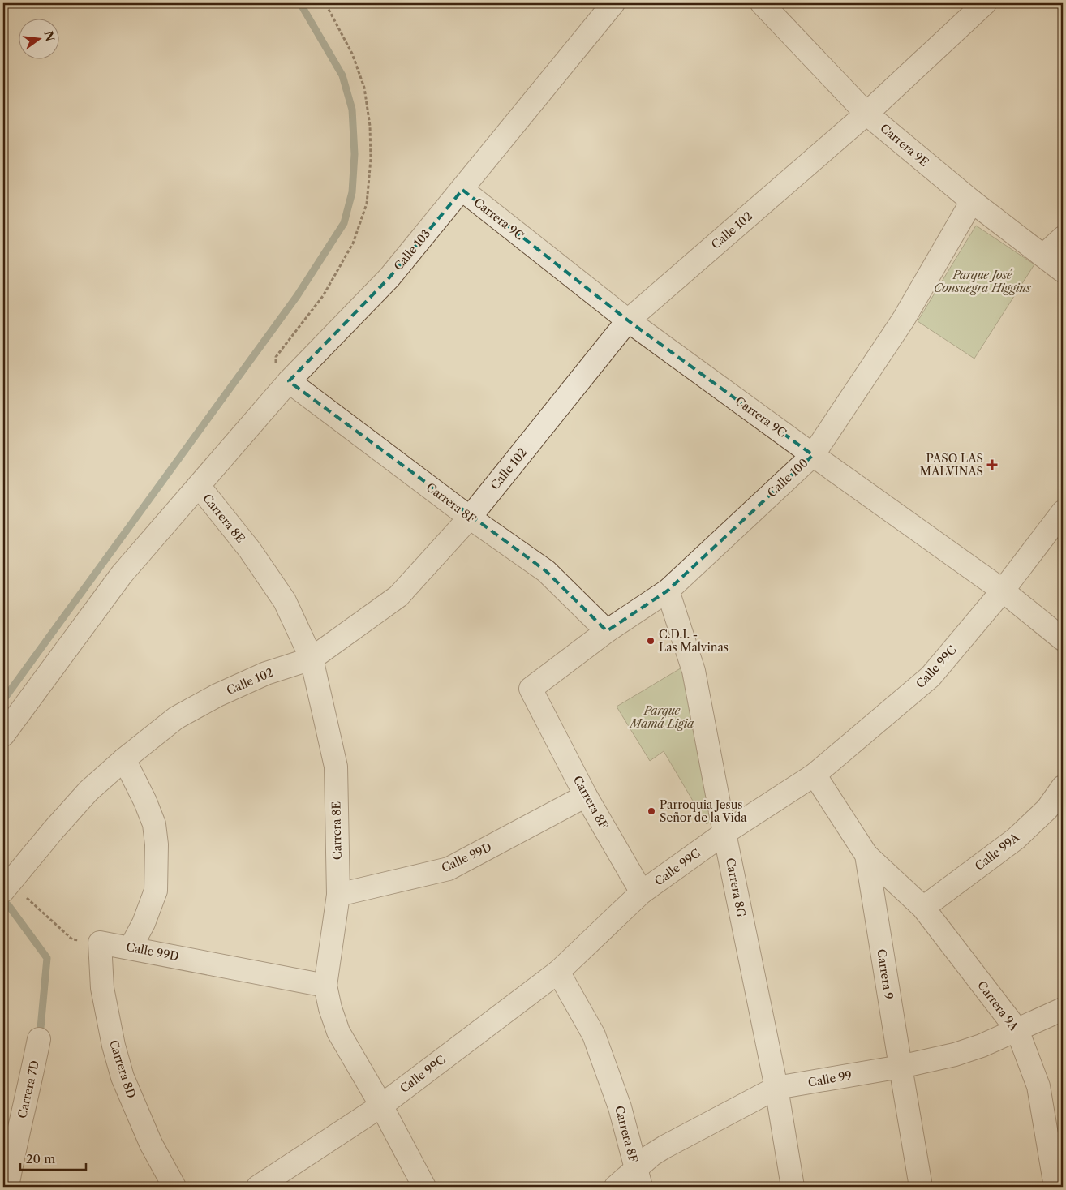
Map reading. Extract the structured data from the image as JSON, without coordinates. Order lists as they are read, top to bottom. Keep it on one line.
{"streets":{"street":["Carrera 9E","Carrera 9C","Calle 102","Calle 103","Calle 100","Carrera 8F","Carrera 8E","Calle 99C","Calle 99A","Calle 99D","Carrera 8G","Carrera 9","Carrera 9A","Carrera 8D","Calle 99","Carrera 7D"]},"crossings":[["Carrera 9E","Calle 102"],["Carrera 9E","Calle 100"],["Carrera 9C","Calle 102"],["Carrera 9C","Calle 103"],["Carrera 9C","Calle 100"],["Carrera 9C","Calle 99C"],["Calle 102","Carrera 8F"],["Calle 102","Carrera 8E"],["Calle 103","Carrera 8F"],["Calle 103","Carrera 8E"],["Calle 100","Carrera 8F"],["Calle 100","Carrera 8G"],["Carrera 8F","Calle 99C"],["Carrera 8F","Calle 99D"],["Carrera 8F","Calle 99"],["Carrera 8E","Calle 99C"],["Carrera 8E","Calle 99D"],["Calle 99C","Carrera 8G"],["Calle 99C","Carrera 9"],["Calle 99A","Carrera 9A"],["Calle 99D","Carrera 8D"],["Carrera 8G","Calle 99"],["Carrera 9","Carrera 9A"],["Carrera 9","Calle 99"],["Carrera 9A","Calle 99"]],"parks":["Parque José Consuegra Higgins","Parque Mamá Ligia"],"places":{"health":["PASO LAS MALVINAS"],"other":["C.D.I. - Las Malvinas","Parroquia Jesus Señor de la Vida"]},"scale_bar":"20 m","north":"right"}
